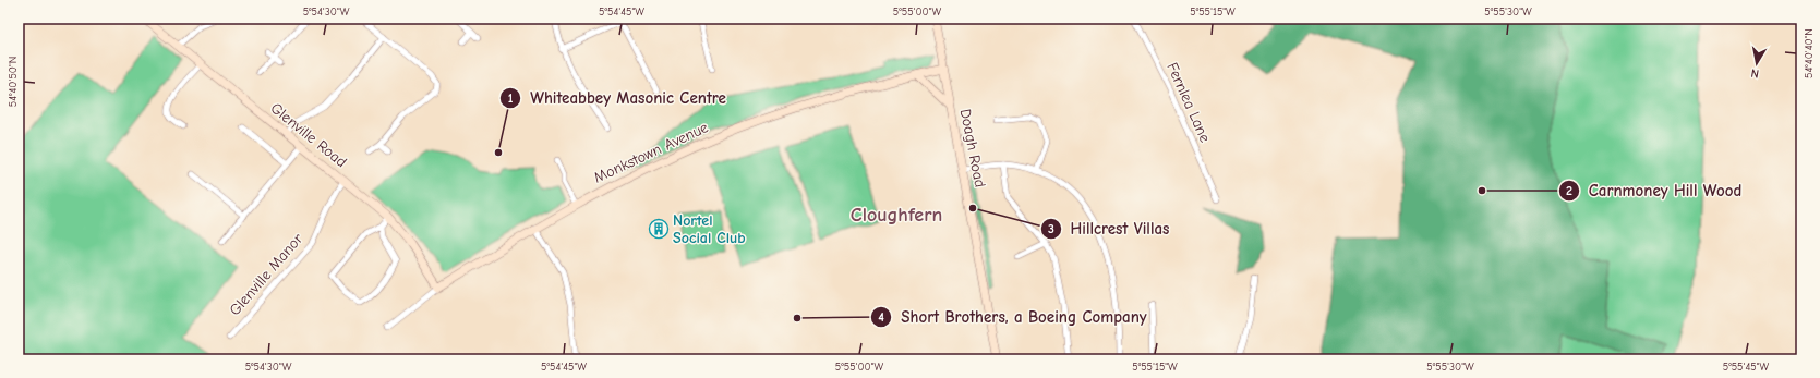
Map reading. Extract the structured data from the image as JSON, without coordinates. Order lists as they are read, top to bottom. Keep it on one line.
{"streets":{"street":["Fernlea Lane","Glenville Road","Doagh Road","Monkstown Avenue","Glenville Manor"]},"crossings":[["Glenville Road","Monkstown Avenue"],["Glenville Road","Glenville Manor"],["Doagh Road","Monkstown Avenue"]],"districts":["Cloughfern"],"places":{"other":["Whiteabbey Masonic Centre","Carnmoney Hill Wood","Hillcrest Villas","Short Brothers, a Boeing Company"],"building":["Nortel Social Club"]},"north":"bottom","coordinates":["5°54'30\"W","5°54'45\"W","5°55'00\"W","5°55'15\"W","5°55'30\"W","54°40'40\"N","54°40'50\"N","5°55'45\"W"]}
